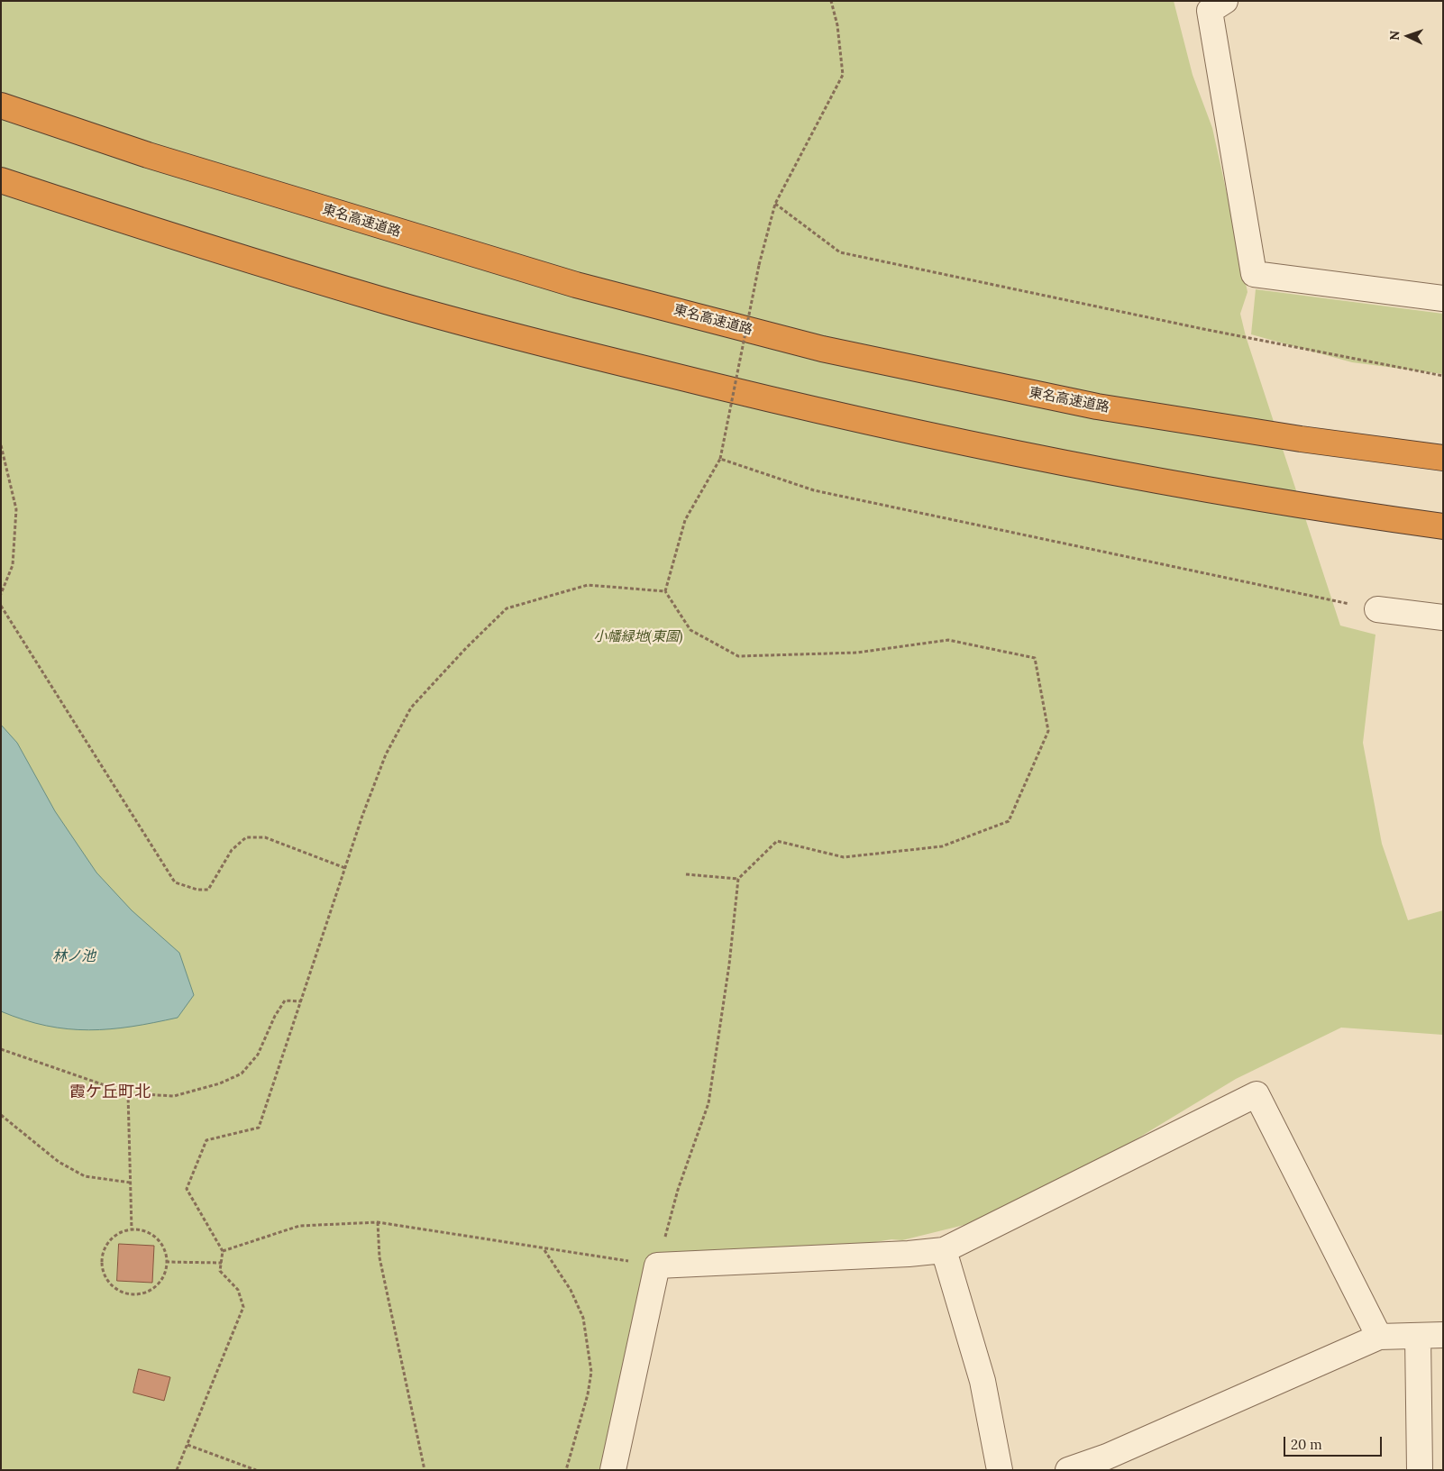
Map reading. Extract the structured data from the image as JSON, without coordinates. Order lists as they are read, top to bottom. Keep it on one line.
{"streets":{"highway":["東名高速道路"]},"districts":["霞ケ丘町北"],"water":["林ノ池"],"parks":["小幡緑地(東園)"],"scale_bar":"20 m","north":"left"}
